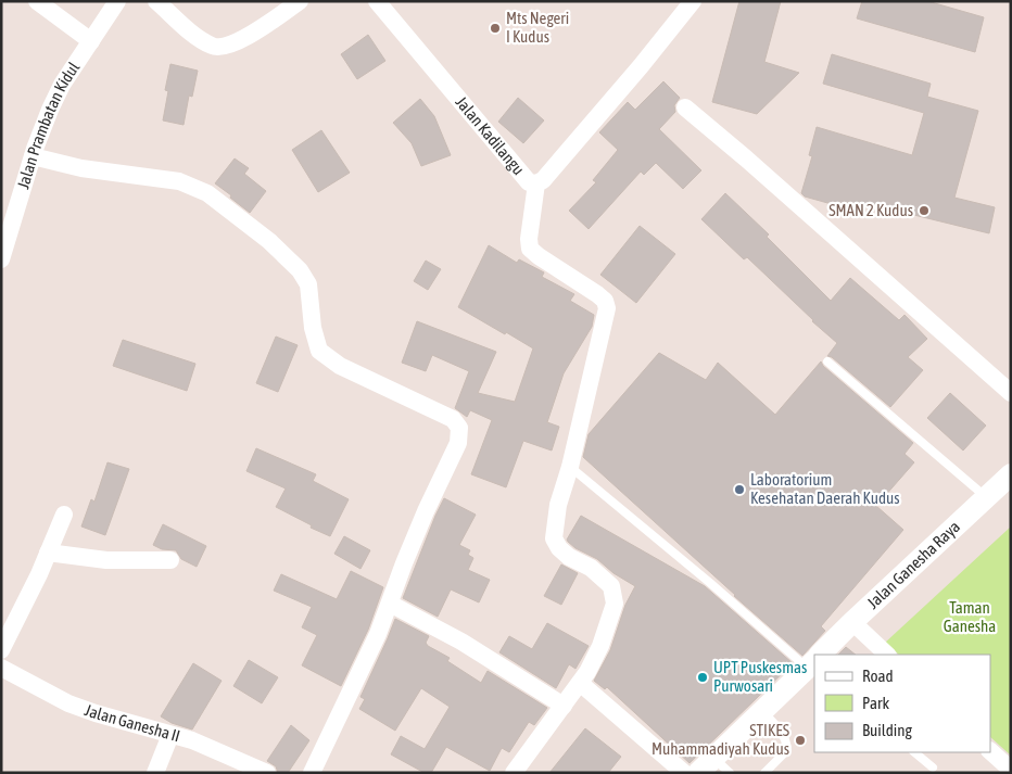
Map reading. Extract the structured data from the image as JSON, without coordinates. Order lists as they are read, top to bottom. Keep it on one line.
{"streets":{"street":["Jalan Prambatan Kidul","Jalan Kadilangu","Jalan Ganesha Raya","Jalan Ganesha II"]},"parks":["Taman Ganesha"],"places":["Mts Negeri I Kudus","SMAN 2 Kudus","Laboratorium Kesehatan Daerah Kudus","UPT Puskesmas Purwosari","STIKES Muhammadiyah Kudus"],"legend":["Road","Park","Building"]}
